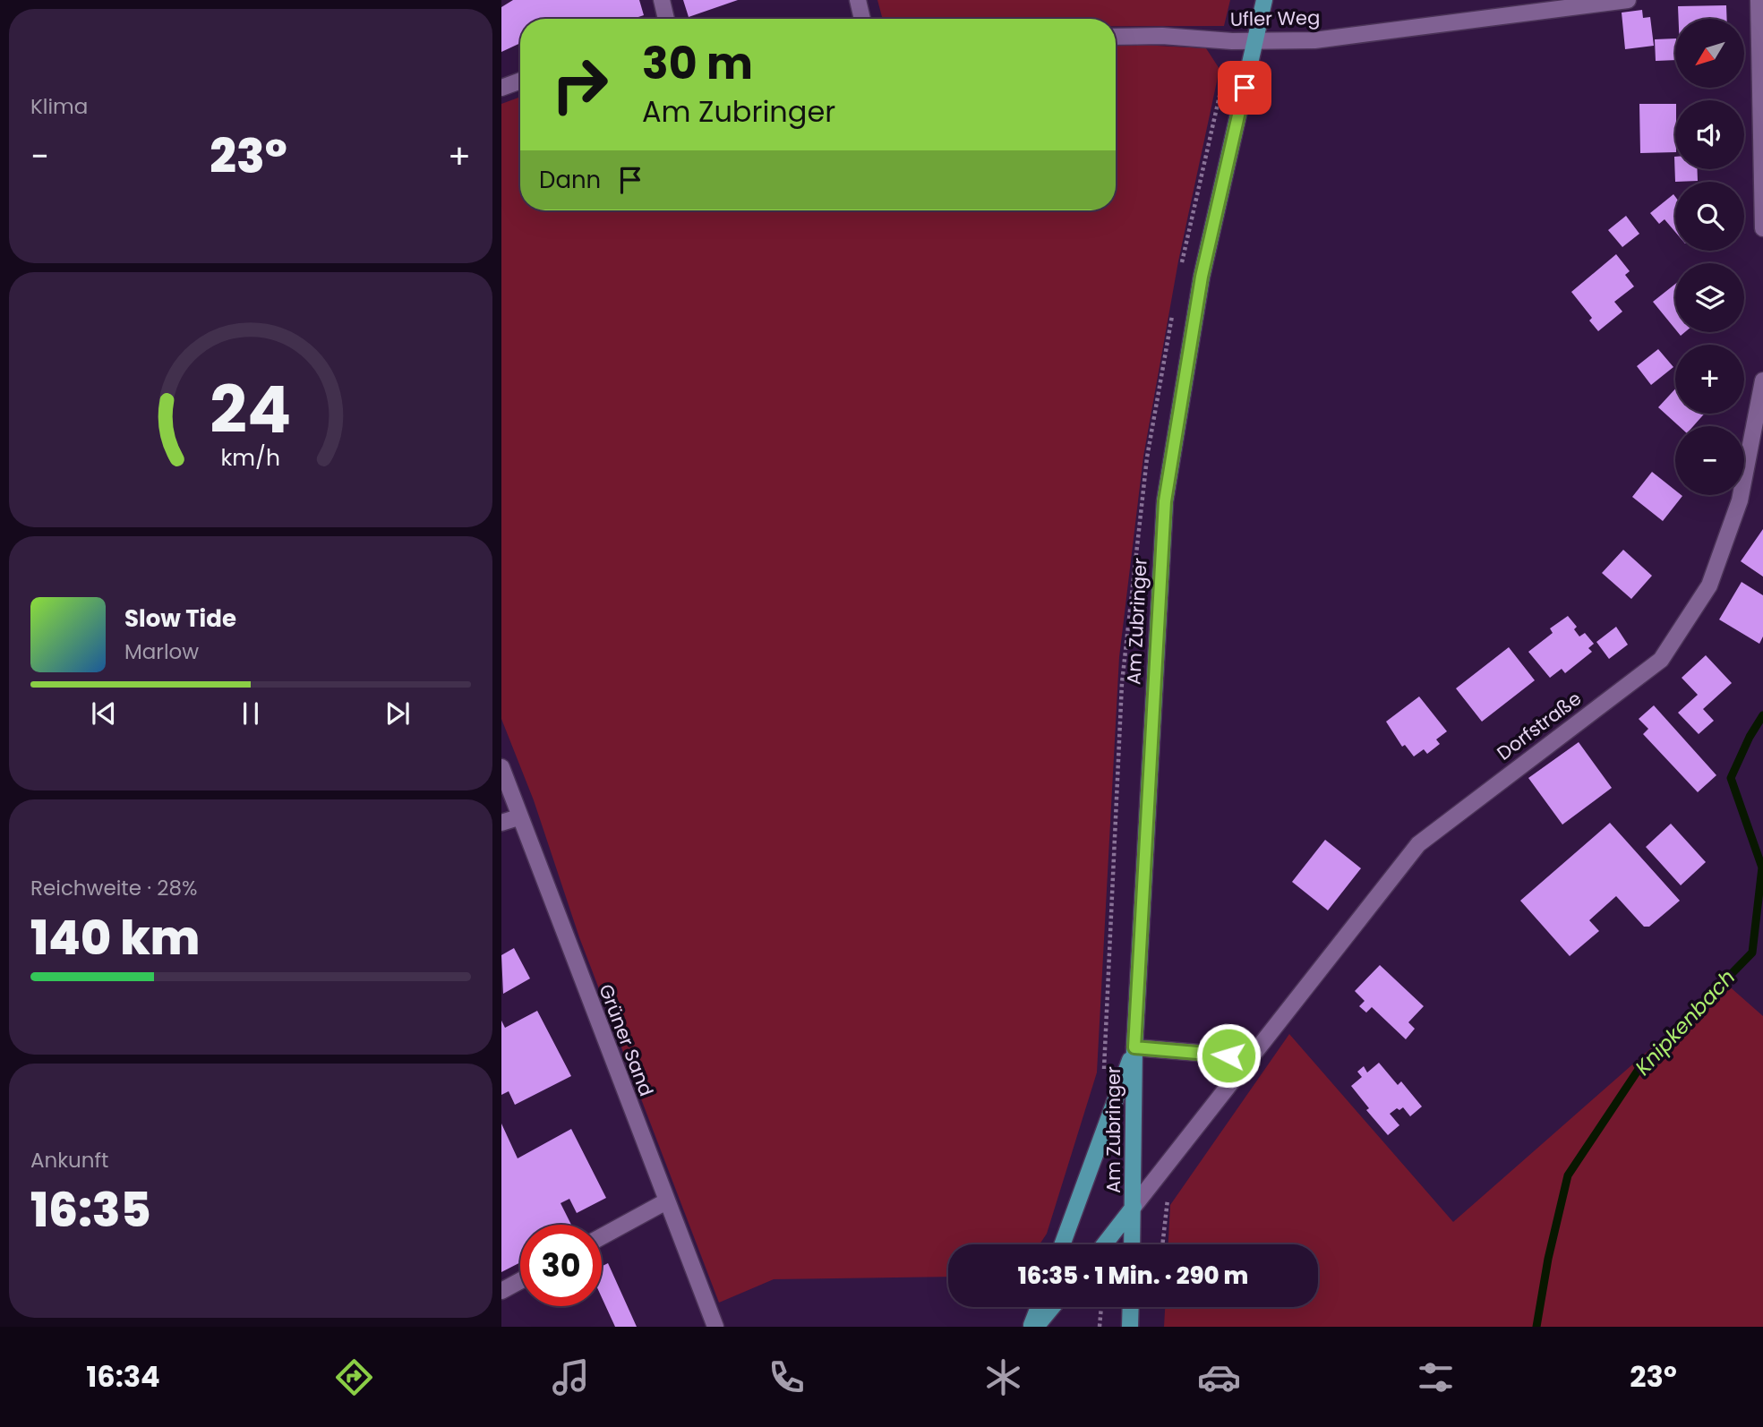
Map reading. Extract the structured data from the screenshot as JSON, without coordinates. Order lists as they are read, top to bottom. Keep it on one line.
{"streets":{"main road":["Am Zubringer"],"street":["Ufler Weg","Dorfstraße","Grüner Sand"]},"crossings":[["Ufler Weg","Am Zubringer"],["Am Zubringer","Dorfstraße"]],"water":["Knipkenbach"],"north":"bottom left","page":{"tile":["Klima",["Reichweite · 28%","140 km"],["Ankunft","16:35"]],"map_buttons":["+","−"],"turn":["30 m","Am Zubringer"],"heat":["−","23°","+"],"then":"Dann","song":["Slow Tide","Marlow"],"limit":"30","trip":"16:35 · 1 Min. · 290 m","tabs":["16:34","23°"],"gauge":["24","km/h"]}}
